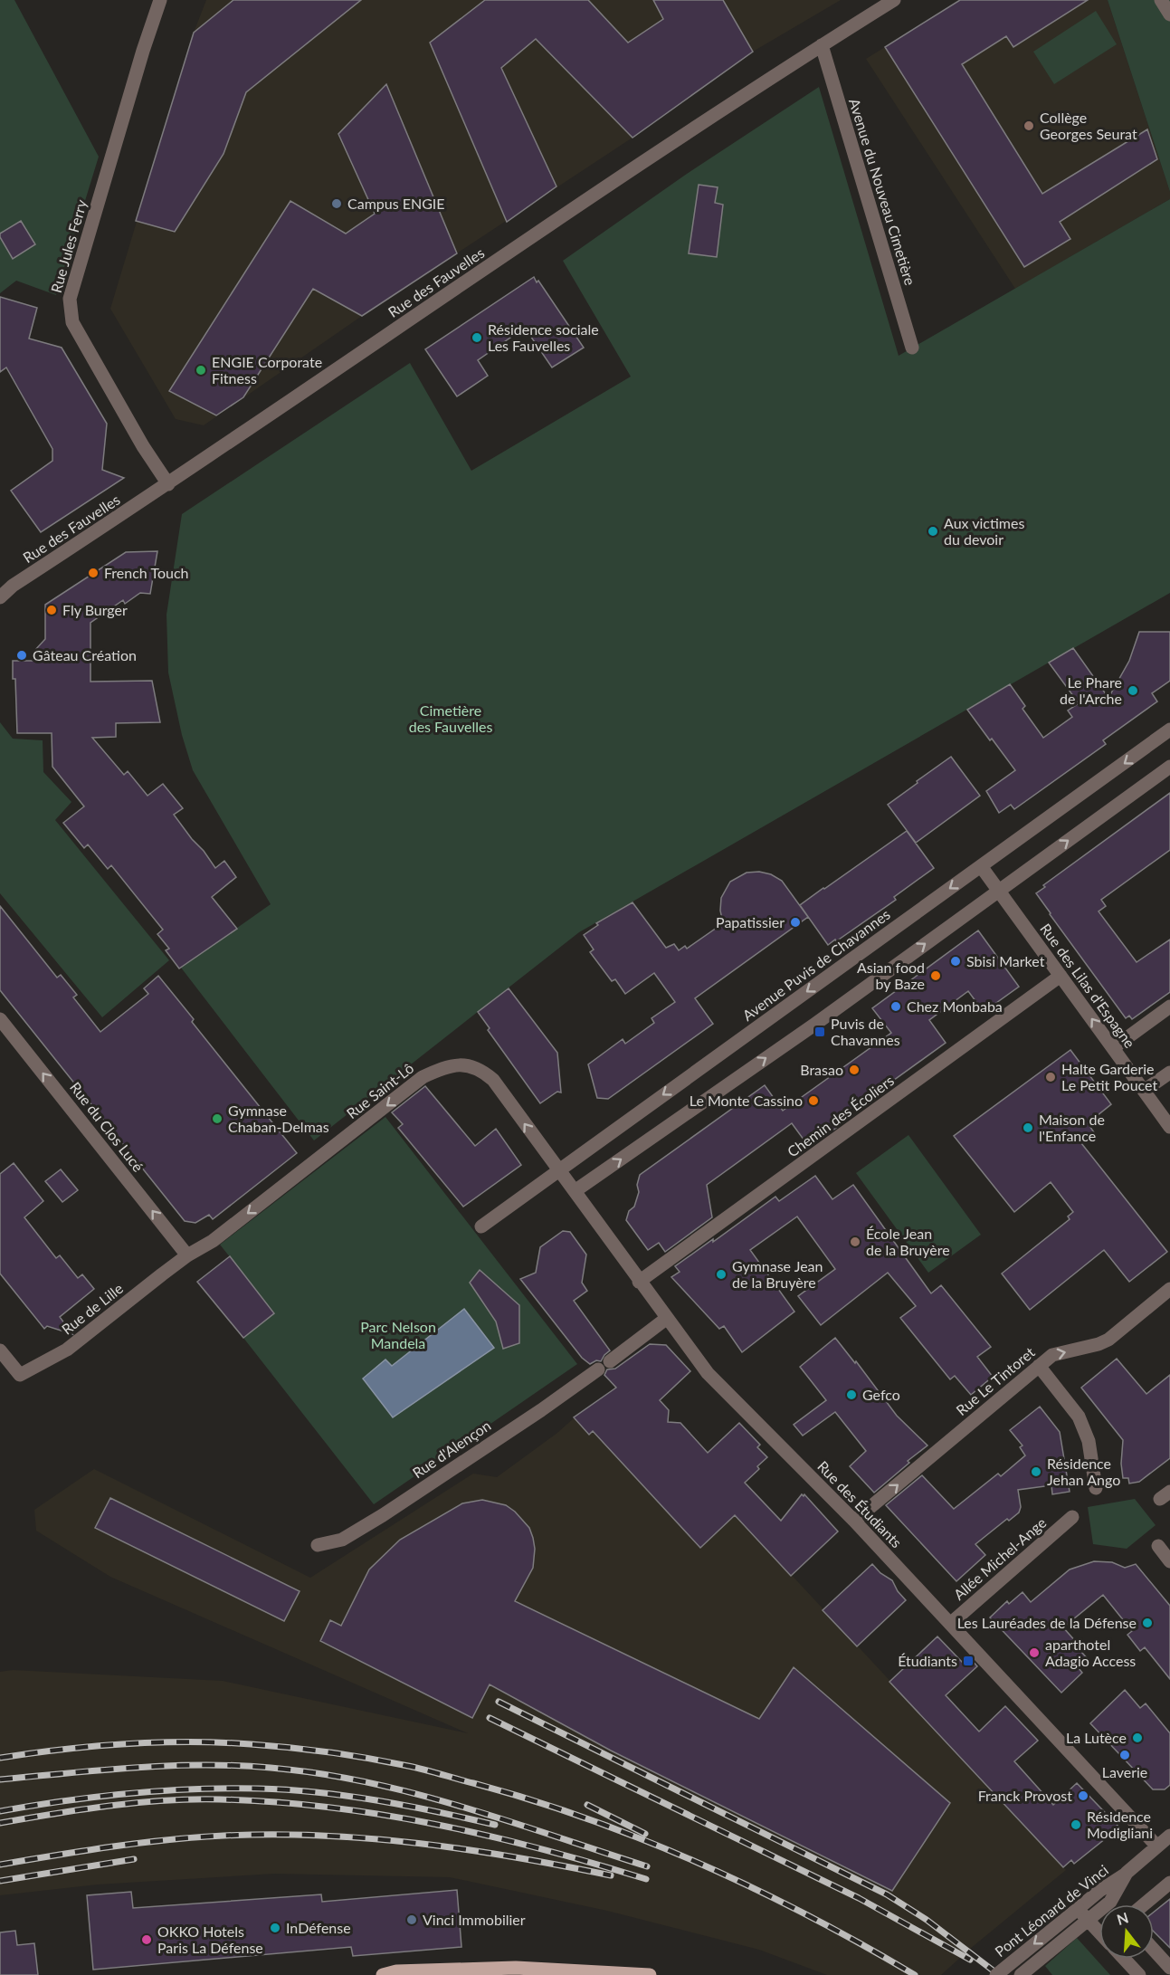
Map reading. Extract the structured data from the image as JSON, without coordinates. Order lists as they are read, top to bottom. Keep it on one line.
{"streets":{"street":["Avenue du Nouveau Cimetière","Rue Jules Ferry","Rue des Fauvelles","Avenue Puvis de Chavannes","Rue des Lilas d'Espagne","Rue Saint-Lô","Chemin des Écoliers","Rue du Clos Lucé","Rue de Lille","Rue Le Tintoret","Rue d'Alençon","Rue des Étudiants","Allée Michel-Ange","Pont Léonard de Vinci"]},"crossings":[["Avenue du Nouveau Cimetière","Rue des Fauvelles"],["Rue Jules Ferry","Rue des Fauvelles"],["Avenue Puvis de Chavannes","Rue des Lilas d'Espagne"],["Avenue Puvis de Chavannes","Rue Saint-Lô"],["Avenue Puvis de Chavannes","Rue des Étudiants"],["Rue des Lilas d'Espagne","Chemin des Écoliers"],["Rue Saint-Lô","Rue du Clos Lucé"],["Rue Saint-Lô","Rue de Lille"],["Rue Saint-Lô","Rue des Étudiants"],["Chemin des Écoliers","Rue des Étudiants"],["Rue du Clos Lucé","Rue de Lille"],["Rue Le Tintoret","Rue des Étudiants"],["Rue des Étudiants","Allée Michel-Ange"]],"one_way":["Rue du Clos Lucé","Rue Le Tintoret"],"parks":["Cimetière des Fauvelles","Parc Nelson Mandela"],"places":{"other":["Collège Georges Seurat","Campus ENGIE","Résidence sociale Les Fauvelles","ENGIE Corporate Fitness","Aux victimes du devoir","French Touch","Fly Burger","Gâteau Création","Le Phare de l'Arche","Papatissier","Sbisi Market","Asian food by Baze","Chez Monbaba","Brasao","Halte Garderie Le Petit Poucet","Le Monte Cassino","Gymnase Chaban-Delmas","Maison de l'Enfance","École Jean de la Bruyère","Gymnase Jean de la Bruyère","Gefco","Résidence Jehan Ango","Les Lauréades de la Défense","aparthotel Adagio Access","La Lutèce","Laverie","Franck Provost","Résidence Modigliani","Vinci Immobilier","InDéfense","OKKO Hotels Paris La Défense"],"transit":["Puvis de Chavannes","Étudiants"]},"north":"top"}
